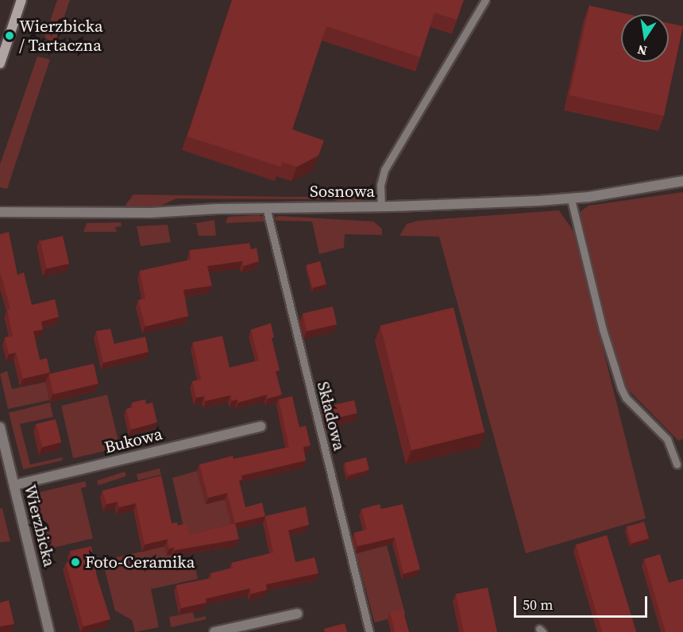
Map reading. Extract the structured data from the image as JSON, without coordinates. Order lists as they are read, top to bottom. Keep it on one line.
{"streets":{"street":["Sosnowa","Bukowa","Wierzbicka"],"lane":["Składowa"]},"crossings":[["Sosnowa","Składowa"],["Bukowa","Wierzbicka"]],"places":["Wierzbicka / Tartaczna","Foto-Ceramika"],"scale_bar":"50 m","north":"bottom"}
